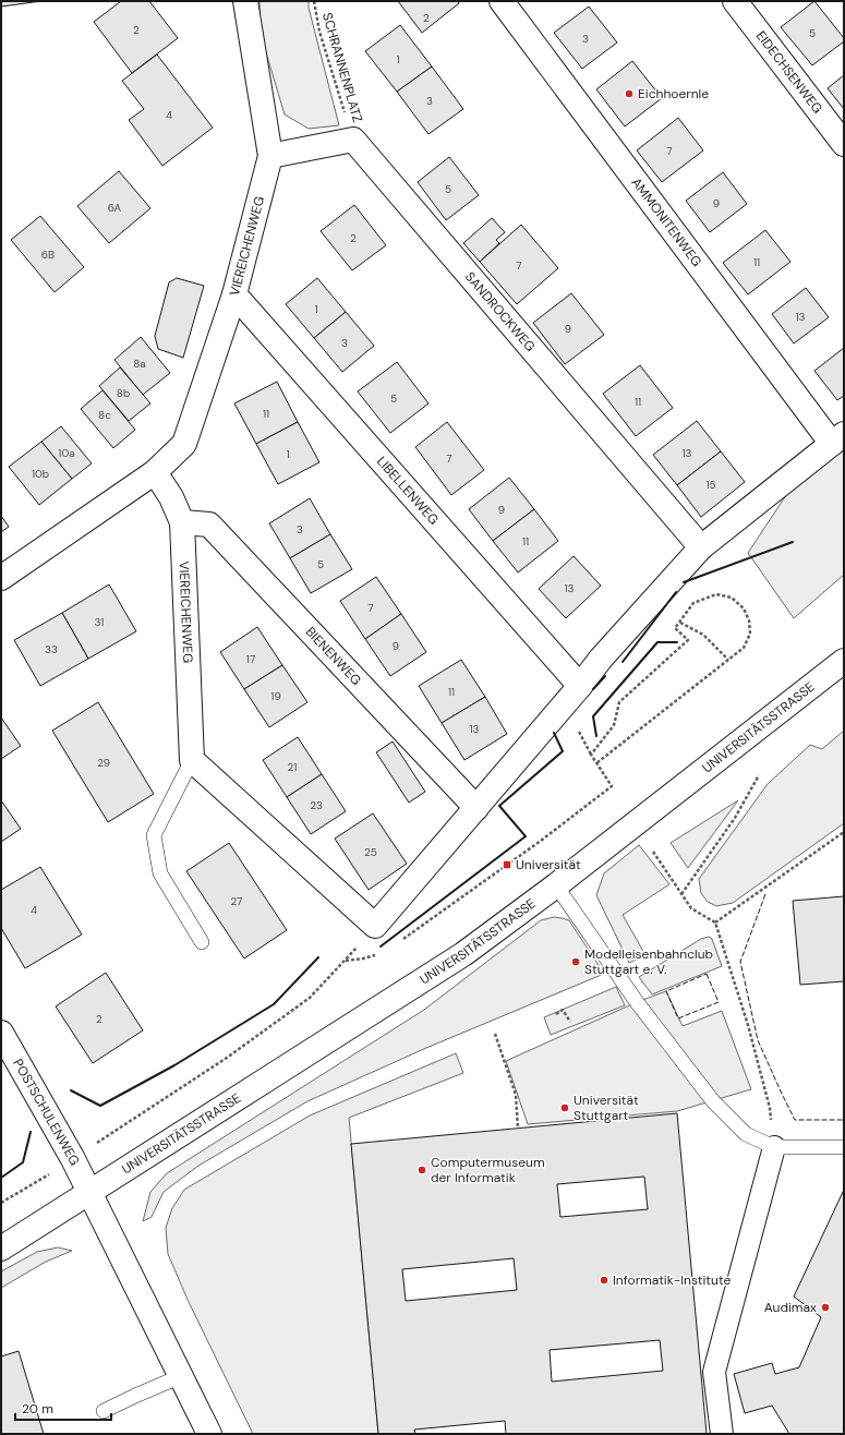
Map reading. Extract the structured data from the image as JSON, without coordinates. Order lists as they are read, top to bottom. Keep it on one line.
{"streets":{"street":["EIDECHSENWEG","AMMONITENWEG","VIEREICHENWEG","SANDROCKWEG","LIBELLENWEG","BIENENWEG","UNIVERSITÄTSSTRASSE","POSTSCHULENWEG"],"path":["SCHRANNENPLATZ"]},"crossings":[["SCHRANNENPLATZ","SANDROCKWEG"],["VIEREICHENWEG","LIBELLENWEG"],["VIEREICHENWEG","BIENENWEG"],["UNIVERSITÄTSSTRASSE","POSTSCHULENWEG"]],"places":{"other":["Eichhoernle","Modelleisenbahnclub Stuttgart e. V.","Universität Stuttgart","Computermuseum der Informatik","Informatik-Institute","Audimax"],"transit":["Universität"]},"house_numbers":["2","2","5","3","1","3","4","7","5","9","6A","2","6B","11","7","1","13","9","3","8a","8b","5","11","11","8c","10a","13","1","7","10b","15","9","3","11","5","13","7","31","9","33","17","11","19","13","29","21","23","25","27","4","2"],"scale_bar":"20 m"}
